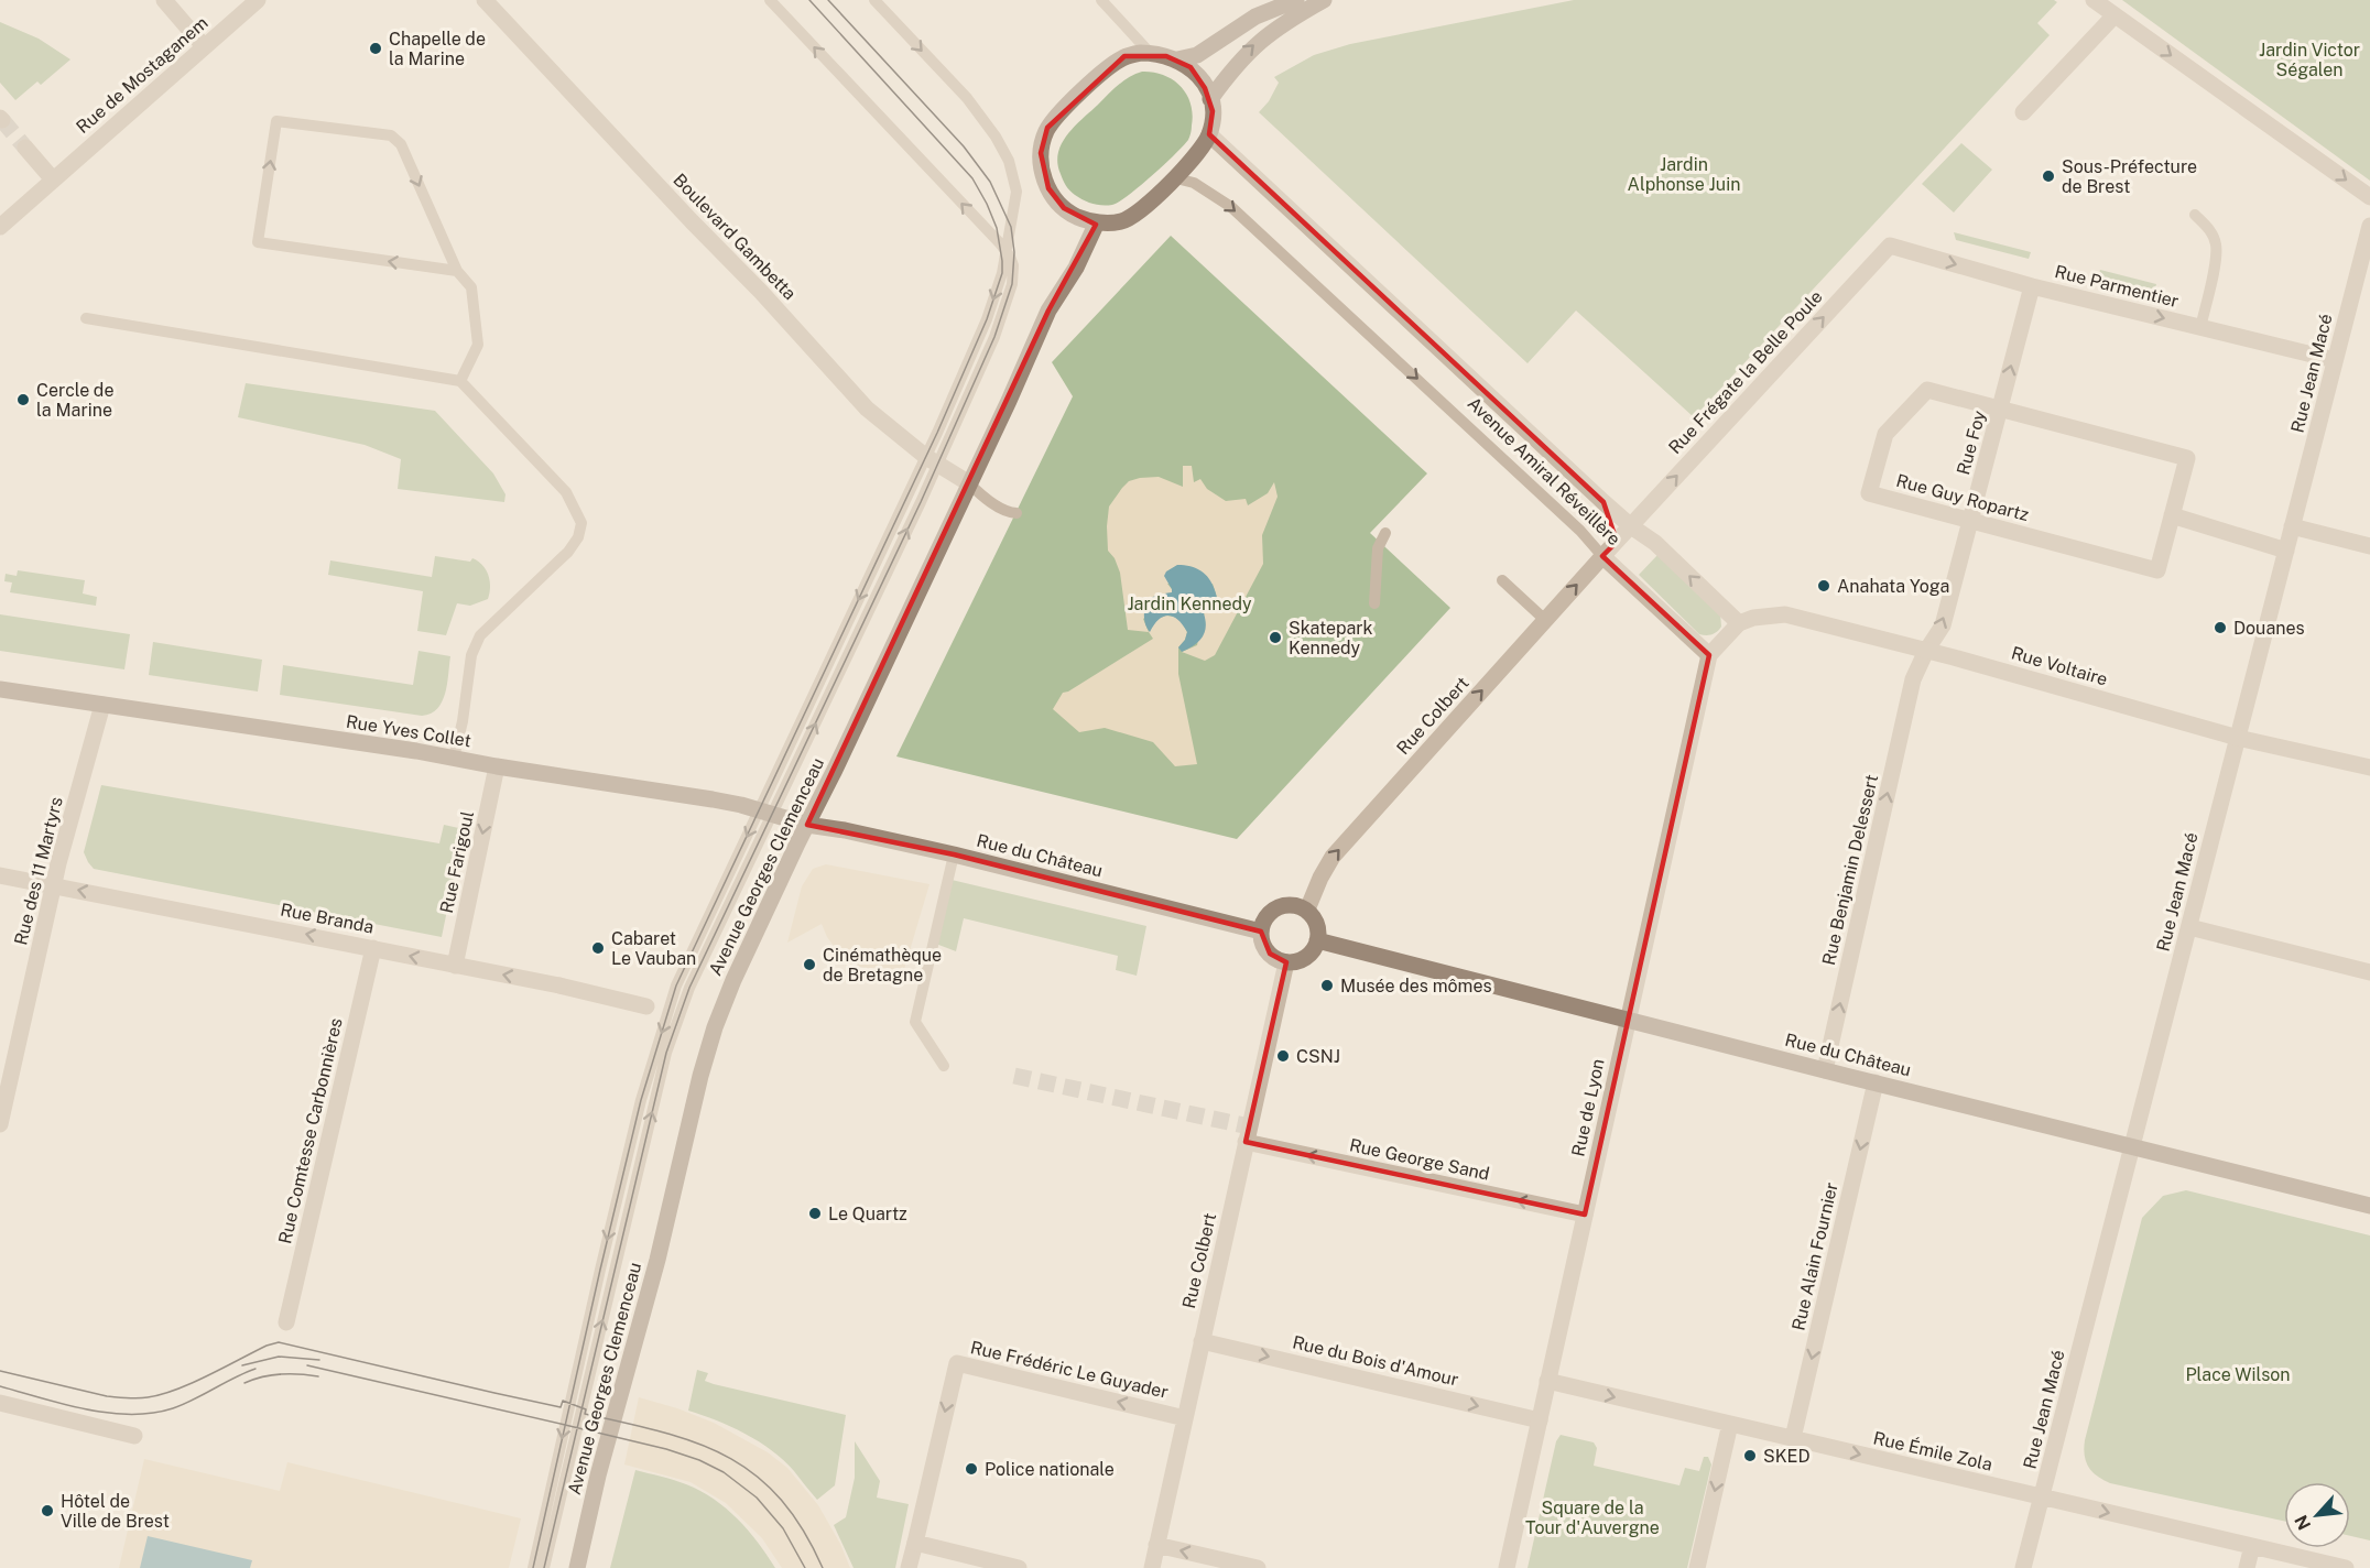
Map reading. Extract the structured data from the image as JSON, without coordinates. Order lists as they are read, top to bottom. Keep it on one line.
{"streets":{"main road":["Rue Yves Collet","Rue du Château","Avenue Georges Clemenceau"],"street":["Rue de Mostaganem","Boulevard Gambetta","Rue Parmentier","Rue Frégate la Belle Poule","Rue Jean Macé","Rue Foy","Avenue Amiral Réveillère","Rue Guy Ropartz","Rue Voltaire","Rue Colbert","Rue Farigoul","Rue Benjamin Delessert","Rue des 11 Martyrs","Rue Branda","Rue de Lyon","Rue Comtesse Carbonnières","Rue George Sand","Rue Alain Fournier","Rue du Bois d'Amour","Rue Frédéric Le Guyader","Rue Émile Zola"]},"crossings":[["Boulevard Gambetta","Avenue Georges Clemenceau"],["Rue Parmentier","Rue Frégate la Belle Poule"],["Rue Parmentier","Rue Jean Macé"],["Rue Parmentier","Rue Foy"],["Rue Frégate la Belle Poule","Avenue Amiral Réveillère"],["Rue Frégate la Belle Poule","Rue Colbert"],["Rue Jean Macé","Rue Voltaire"],["Rue Jean Macé","Rue du Château"],["Rue Jean Macé","Rue Émile Zola"],["Rue Foy","Rue Guy Ropartz"],["Rue Foy","Rue Voltaire"],["Rue Foy","Rue Benjamin Delessert"],["Avenue Amiral Réveillère","Rue Voltaire"],["Avenue Amiral Réveillère","Rue Colbert"],["Avenue Amiral Réveillère","Avenue Georges Clemenceau"],["Avenue Amiral Réveillère","Rue de Lyon"],["Rue Colbert","Rue du Château"],["Rue Colbert","Rue George Sand"],["Rue Colbert","Rue du Bois d'Amour"],["Rue Colbert","Rue Frédéric Le Guyader"],["Rue Yves Collet","Rue du Château"],["Rue Yves Collet","Rue Farigoul"],["Rue Yves Collet","Avenue Georges Clemenceau"],["Rue Yves Collet","Rue des 11 Martyrs"],["Rue du Château","Avenue Georges Clemenceau"],["Rue du Château","Rue Benjamin Delessert"],["Rue du Château","Rue de Lyon"],["Rue du Château","Rue Alain Fournier"],["Rue Farigoul","Rue Branda"],["Rue des 11 Martyrs","Rue Branda"],["Rue Branda","Rue Comtesse Carbonnières"],["Rue de Lyon","Rue George Sand"],["Rue de Lyon","Rue du Bois d'Amour"],["Rue de Lyon","Rue Émile Zola"],["Rue Alain Fournier","Rue Émile Zola"]],"one_way":["Rue Parmentier","Rue Frégate la Belle Poule","Rue Foy","Rue Colbert","Rue Farigoul","Rue Benjamin Delessert","Rue Branda","Rue George Sand","Rue Alain Fournier","Rue du Bois d'Amour","Rue Émile Zola"],"parks":["Jardin Victor Ségalen","Jardin Alphonse Juin","Jardin Kennedy","Place Wilson","Square de la Tour d'Auvergne"],"places":["Chapelle de la Marine","Sous-Préfecture de Brest","Cercle de la Marine","Anahata Yoga","Douanes","Skatepark Kennedy","Cabaret Le Vauban","Cinémathèque de Bretagne","Musée des mômes","CSNJ","Le Quartz","SKED","Police nationale","Hôtel de Ville de Brest"],"north":"bottom left"}
